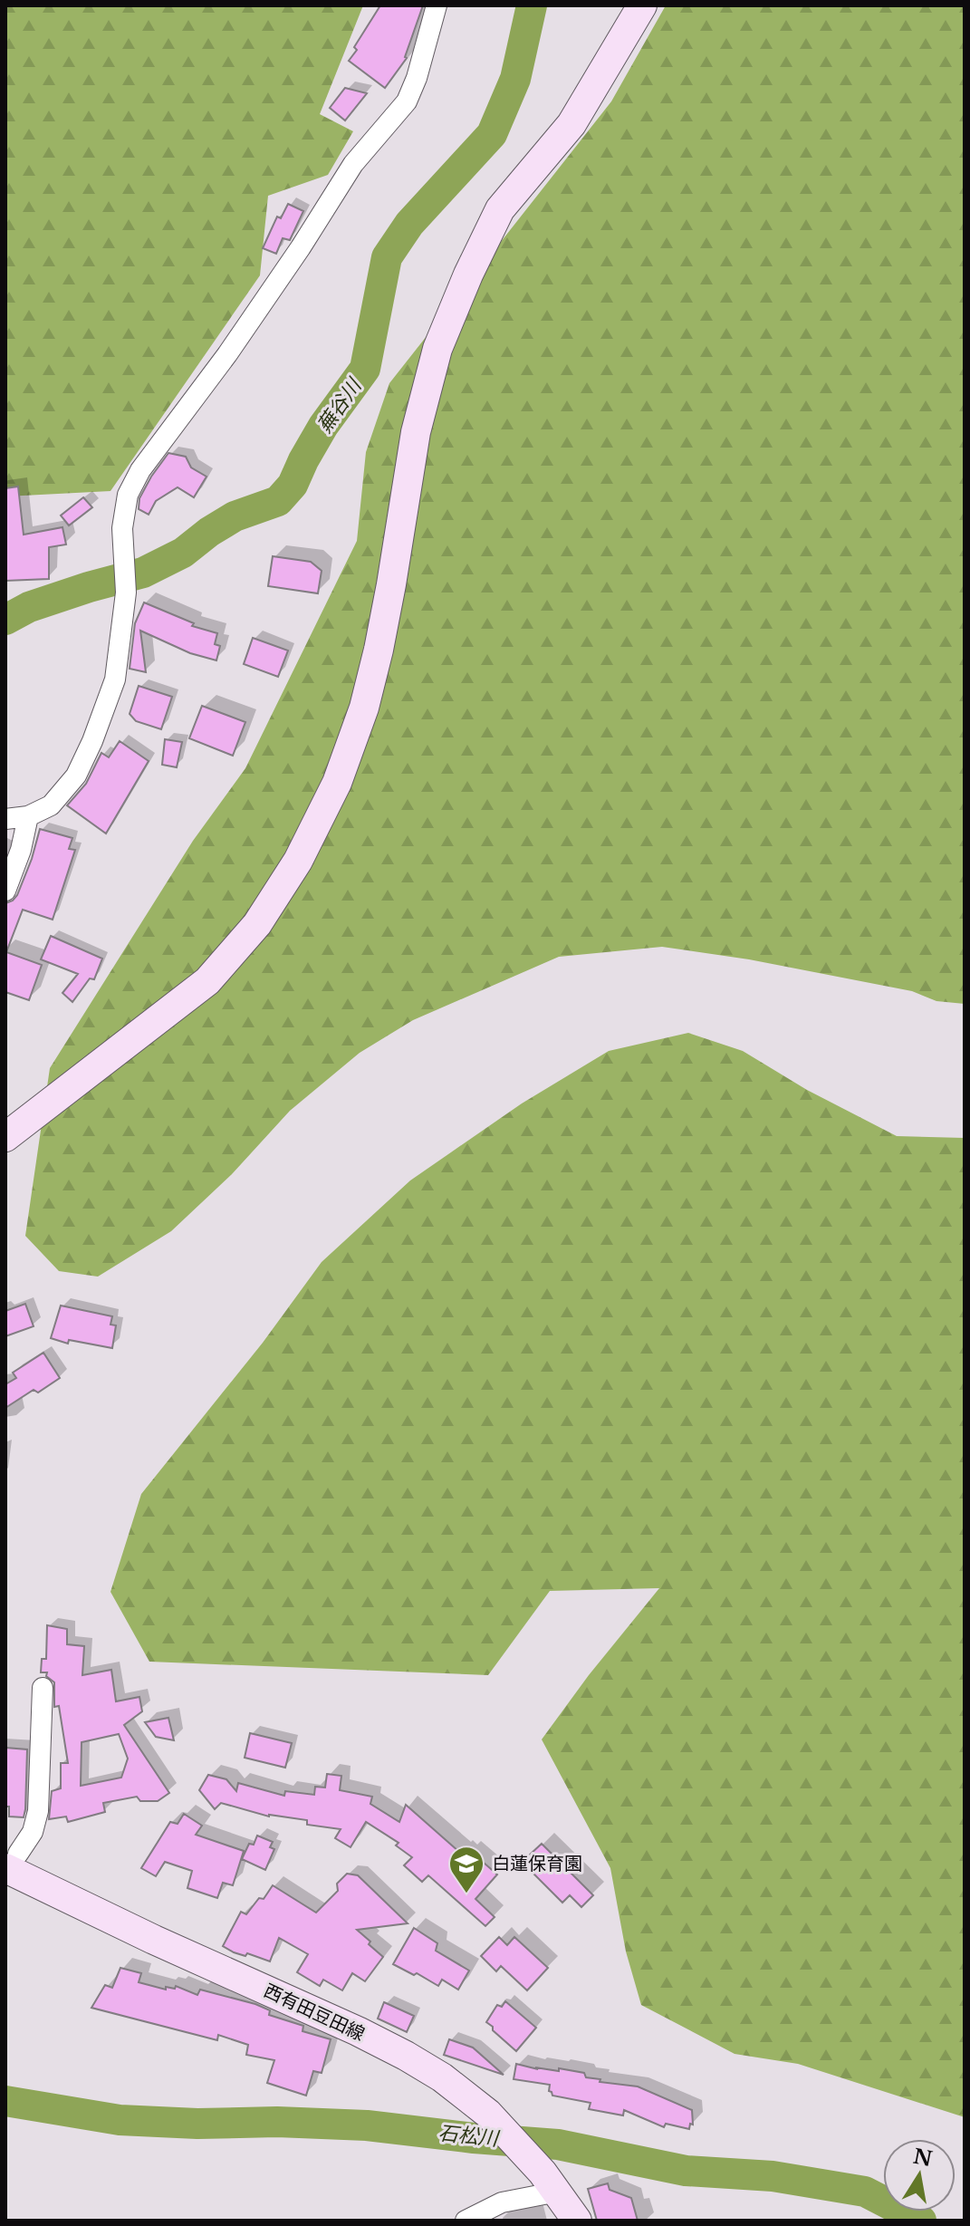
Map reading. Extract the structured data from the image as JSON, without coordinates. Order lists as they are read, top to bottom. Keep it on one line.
{"streets":{"street":["西有田豆田線"]},"water":["蕪谷川","石松川"],"places":{"school or university":["白蓮保育園"]},"north":"top"}
